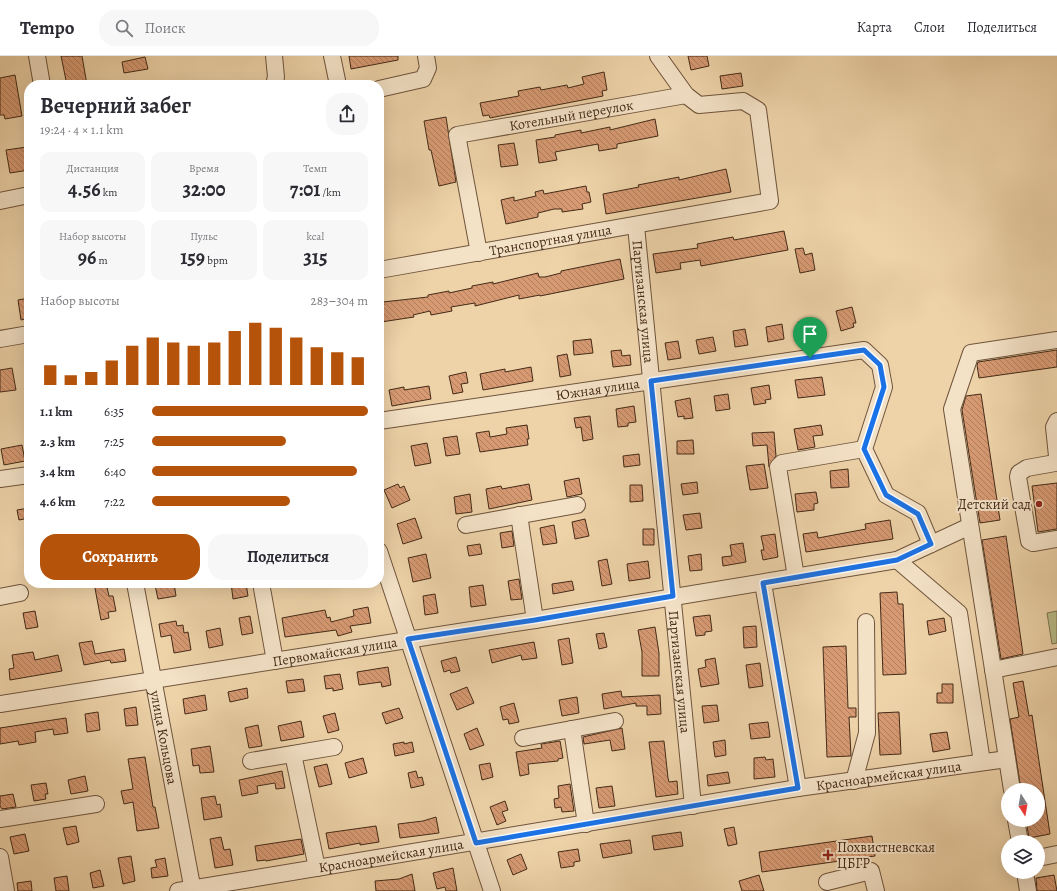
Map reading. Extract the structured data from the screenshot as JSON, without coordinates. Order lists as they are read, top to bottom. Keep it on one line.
{"streets":{"street":["Котельный переулок","Транспортная улица","Партизанская улица","Южная улица","Первомайская улица","улица Кольцова","Красноармейская улица"]},"crossings":[["Котельный переулок","Транспортная улица"],["Транспортная улица","Партизанская улица"],["Партизанская улица","Южная улица"],["Партизанская улица","Первомайская улица"],["Партизанская улица","Красноармейская улица"],["Первомайская улица","улица Кольцова"],["улица Кольцова","Красноармейская улица"]],"places":{"other":["Детский сад"],"health":["Похвистневская ЦБГР"]},"north":"bottom","page":{"header":"Tempo","search":"Поиск","nav":["Карта","Слои","Поделиться"],"heading":["Вечерний забег","19:24 · 4 × 1.1 km"],"stats":[["Дистанция","4.56 km"],["Время","32:00"],["Темп","7:01 /km"],["Набор высоты","96 m"],["Пульс","159 bpm"],["kcal","315"]],"chart":["Набор высоты","283–304 m"],"list":[{"name":"1.1 km","note":"6:35"},{"name":"2.3 km","note":"7:25"},{"name":"3.4 km","note":"6:40"},{"name":"4.6 km","note":"7:22"}],"buttons":["Сохранить","Поделиться"]}}
